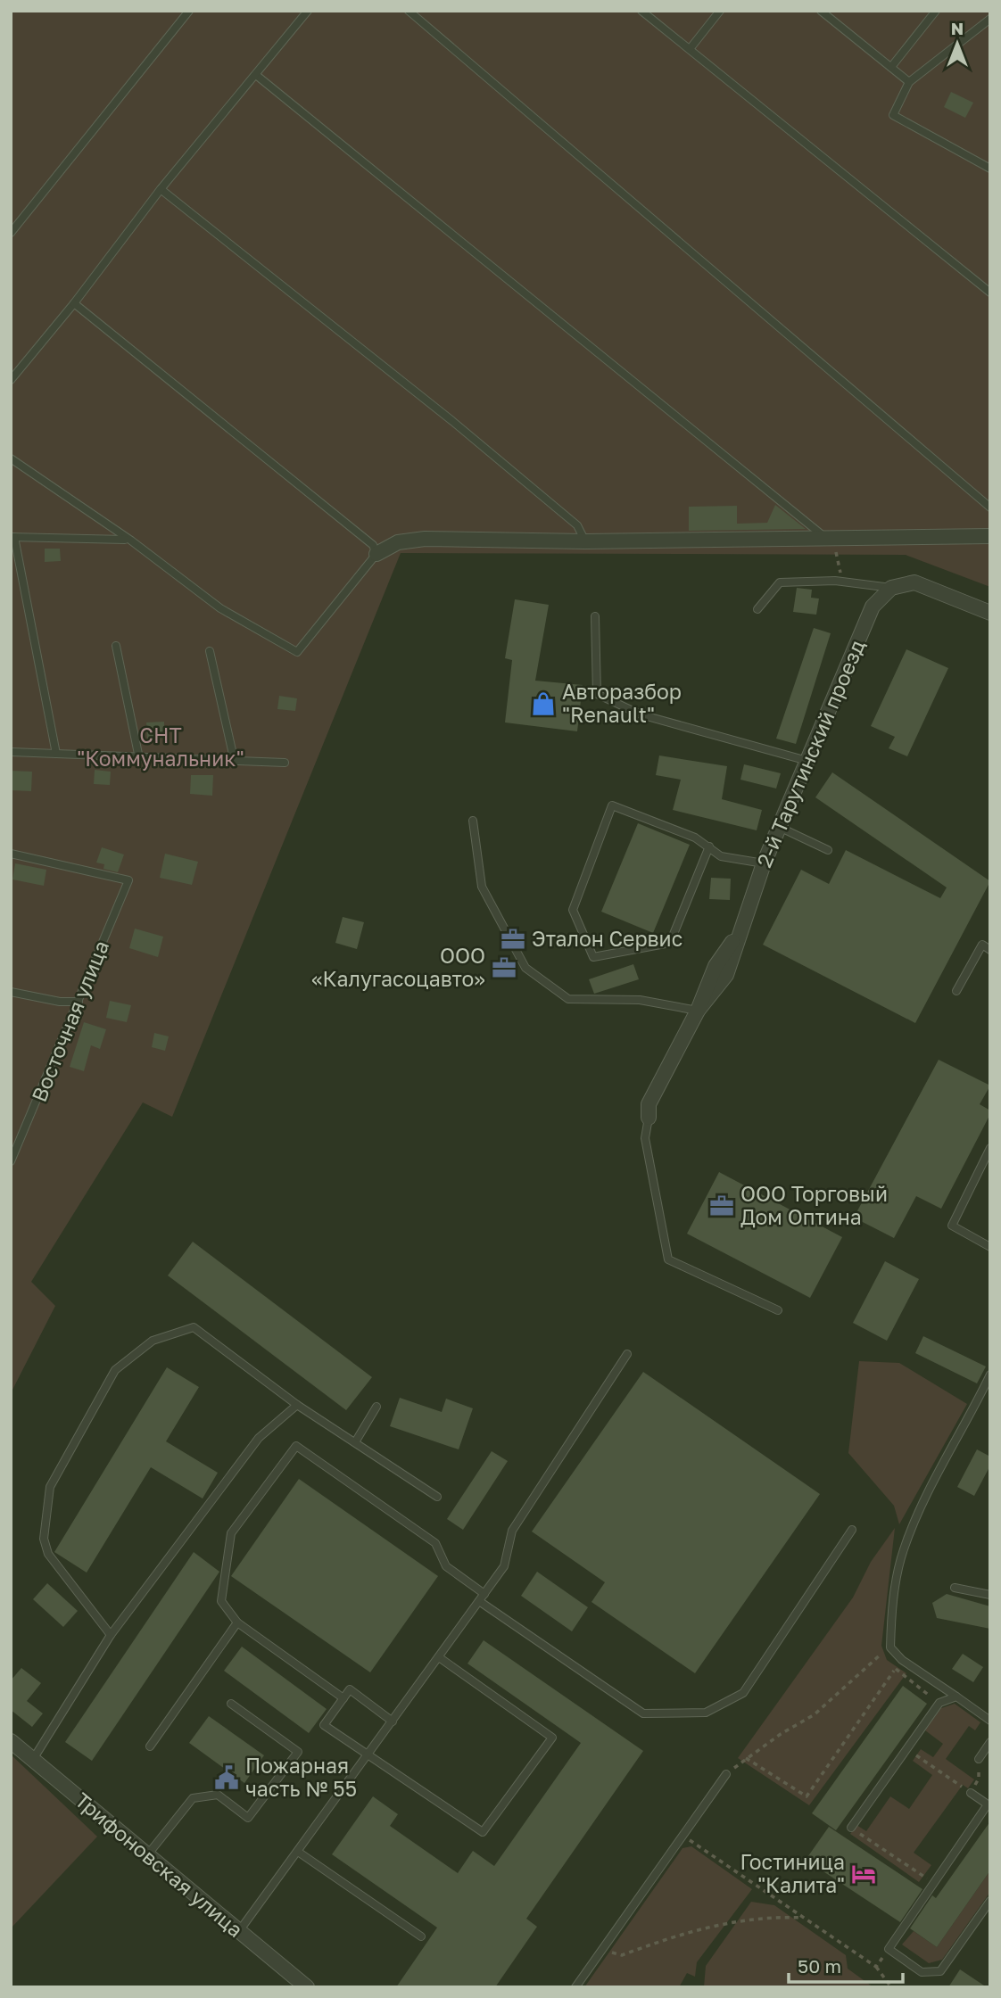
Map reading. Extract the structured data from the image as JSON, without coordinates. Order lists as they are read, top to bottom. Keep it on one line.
{"streets":{"street":["2-й Тарутинский проезд","Трифоновская улица"],"lane":["Восточная улица"]},"parks":["СНТ \"Коммунальник\""],"places":{"shop":["Авторазбор \"Renault\""],"office":["Эталон Сервис","ООО «Калугасоцавто»","ООО Торговый Дом Оптина"],"public building":["Пожарная часть № 55"],"hotel":["Гостиница \"Калита\""]},"scale_bar":"50 m","north":"top"}
